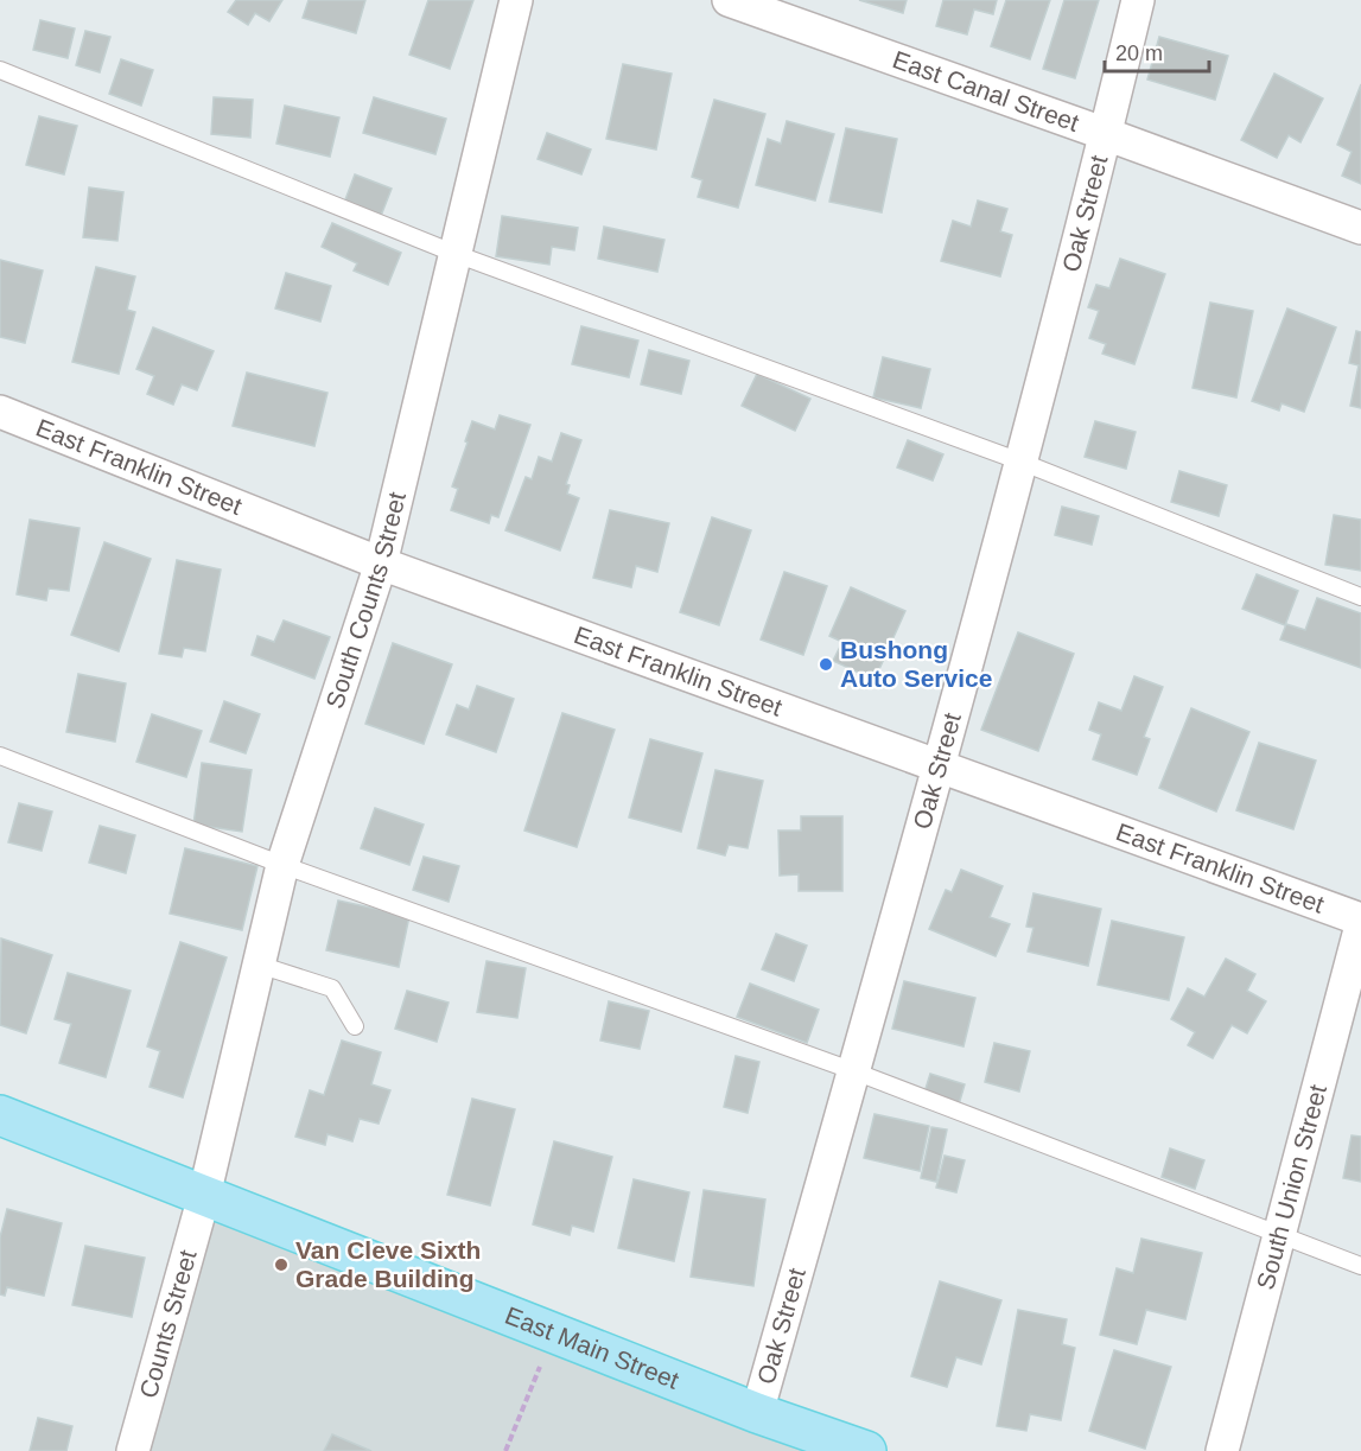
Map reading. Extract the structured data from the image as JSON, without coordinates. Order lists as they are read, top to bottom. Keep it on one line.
{"streets":{"main road":["East Main Street"],"street":["East Canal Street","Oak Street","East Franklin Street","South Counts Street","South Union Street","Counts Street"]},"crossings":[["East Canal Street","Oak Street"],["Oak Street","East Franklin Street"],["Oak Street","East Main Street"],["East Franklin Street","South Counts Street"],["South Counts Street","Counts Street"],["South Counts Street","East Main Street"],["Counts Street","East Main Street"]],"places":["Bushong Auto Service","Van Cleve Sixth Grade Building"],"scale_bar":"20 m"}
